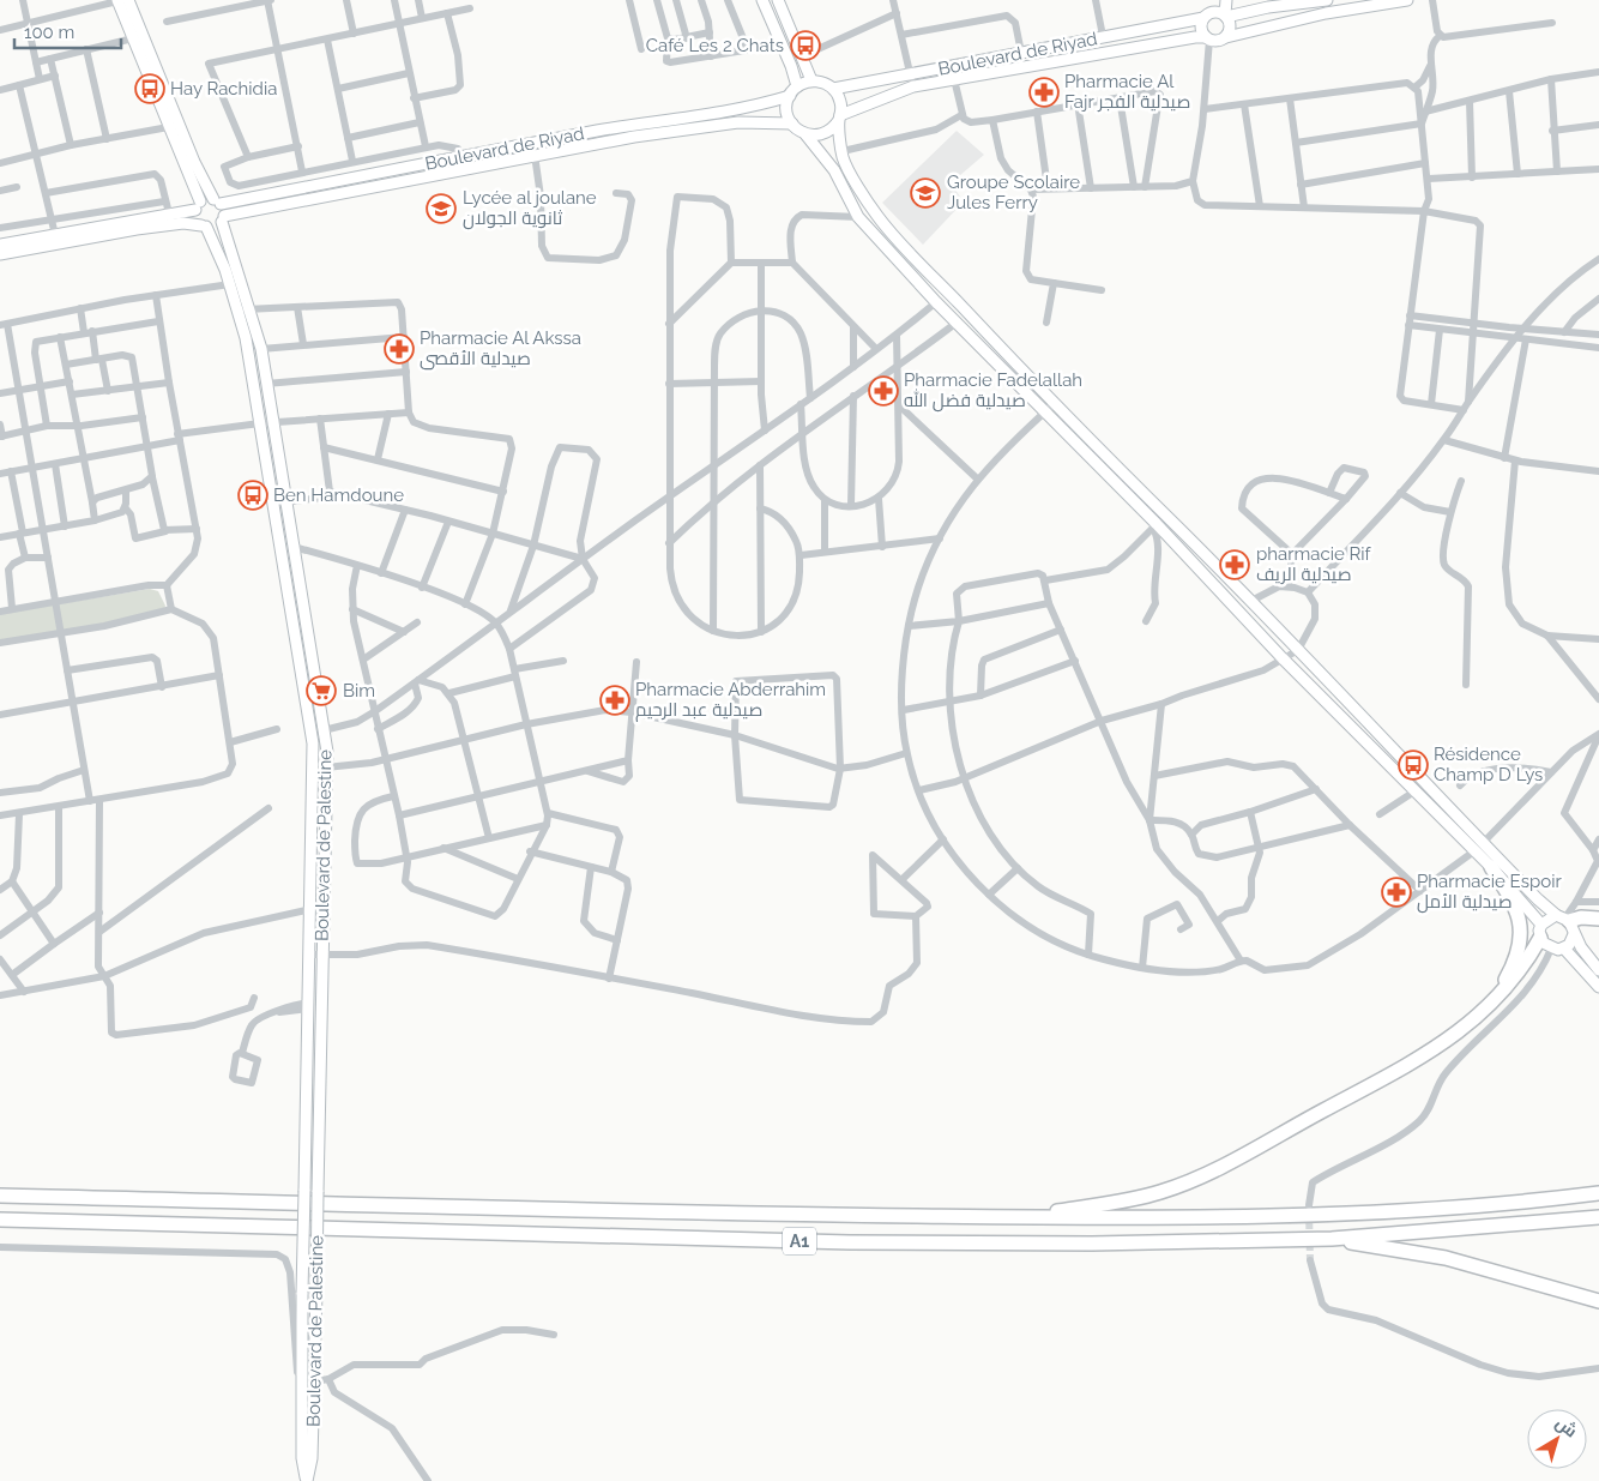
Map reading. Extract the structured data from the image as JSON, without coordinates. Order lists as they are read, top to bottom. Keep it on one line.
{"streets":{"highway":["A1"],"street":["Boulevard de Riyad","Boulevard de Palestine"]},"crossings":[["Boulevard de Riyad","Boulevard de Palestine"]],"places":{"bus stop":["Café Les 2 Chats","Hay Rachidia","Ben Hamdoune","Résidence Champ D Lys"],"pharmacy":["Pharmacie Al Fajr صيدلية الفجر","Pharmacie Al Akssa صيدلية الأقصى","Pharmacie Fadelallah صيدلية فضل الله","pharmacie Rif صيدلية الريف","Pharmacie Abderrahim صيدلية عبد الرحيم","Pharmacie Espoir صيدلية الأمل"],"school or university":["Groupe Scolaire Jules Ferry","Lycée al joulane ثانوية الجولان"],"supermarket":["Bim"]},"scale_bar":"100 m","north":"top right"}
